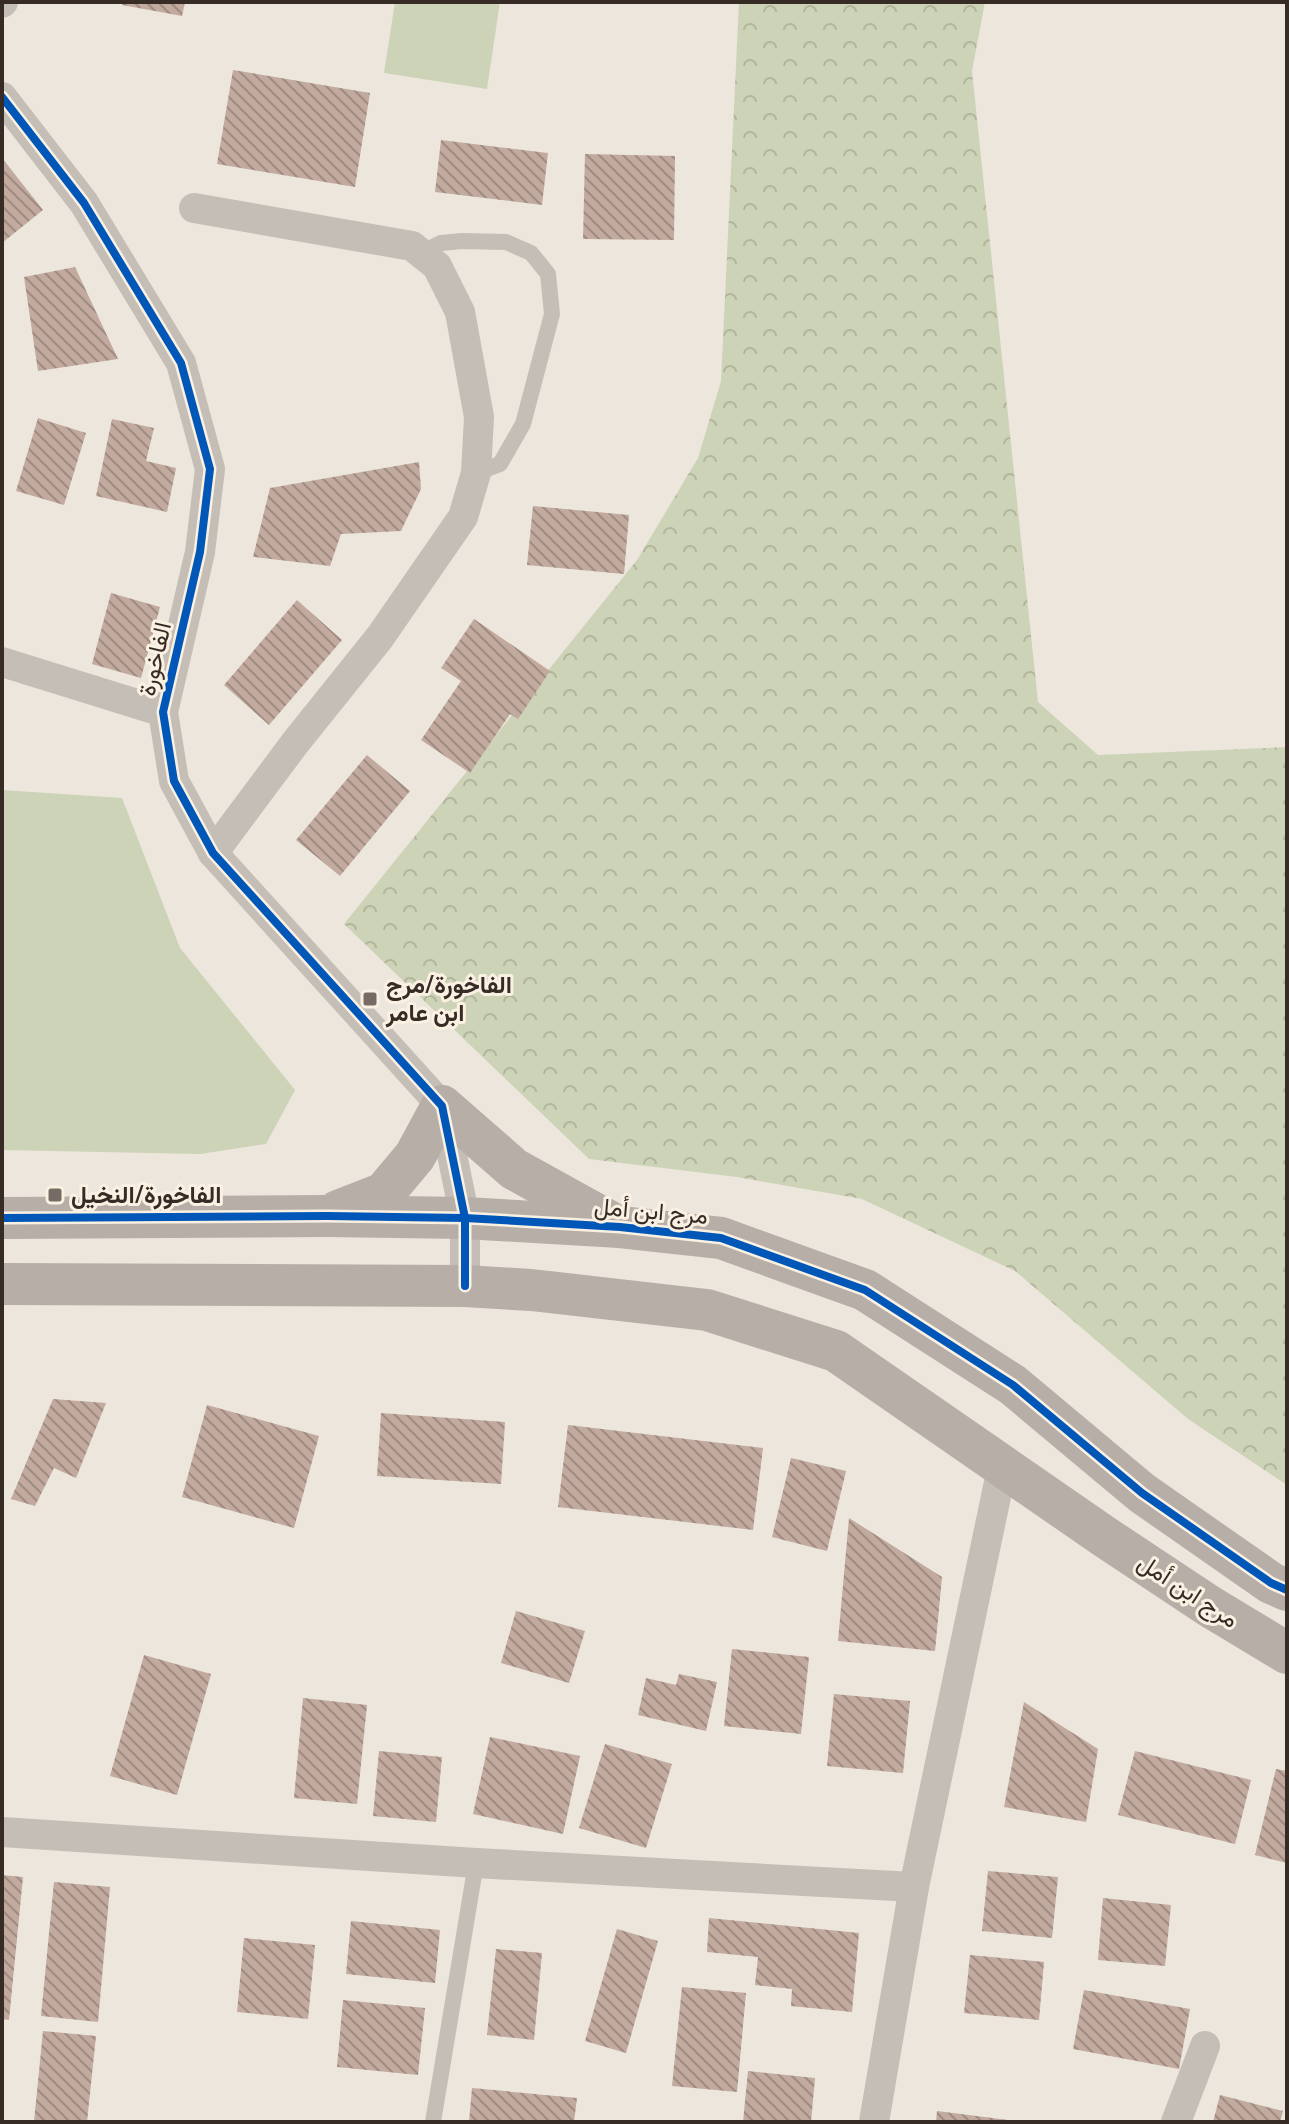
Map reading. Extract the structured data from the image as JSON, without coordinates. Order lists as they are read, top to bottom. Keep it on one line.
{"streets":{"street":["الفاخورة","مرج ابن أمل"]},"places":{"transit":["الفاخورة/مرج ابن عامر","الفاخورة/النخيل"]}}
